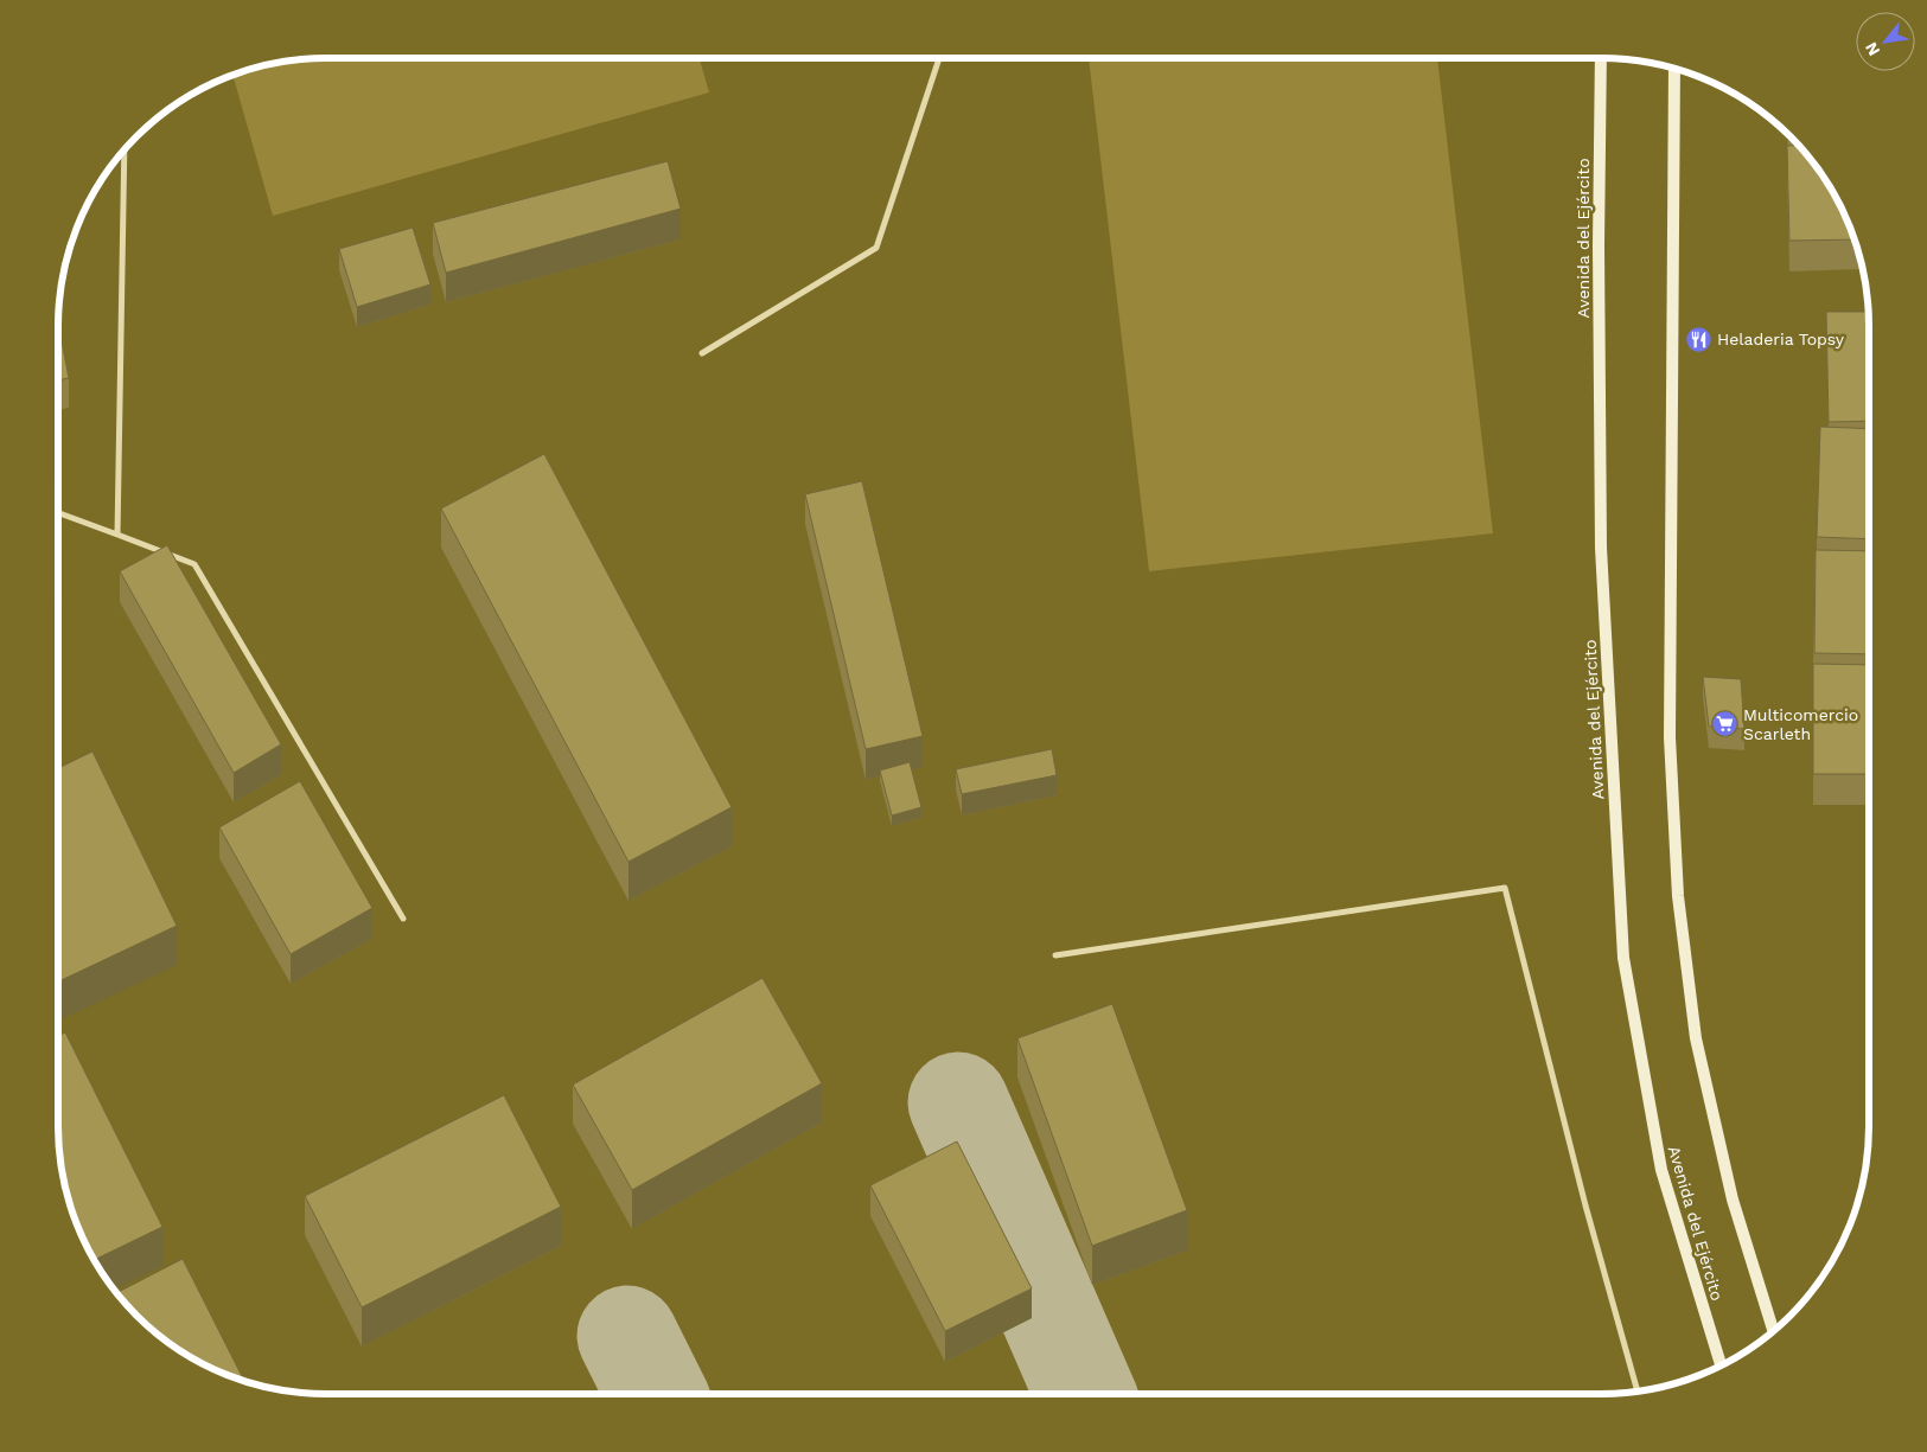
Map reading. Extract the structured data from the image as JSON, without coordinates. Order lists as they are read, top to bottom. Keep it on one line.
{"streets":{"main road":["Avenida del Ejército"]},"places":{"restaurant":["Heladeria Topsy"],"supermarket":["Multicomercio Scarleth"]},"north":"bottom left"}
